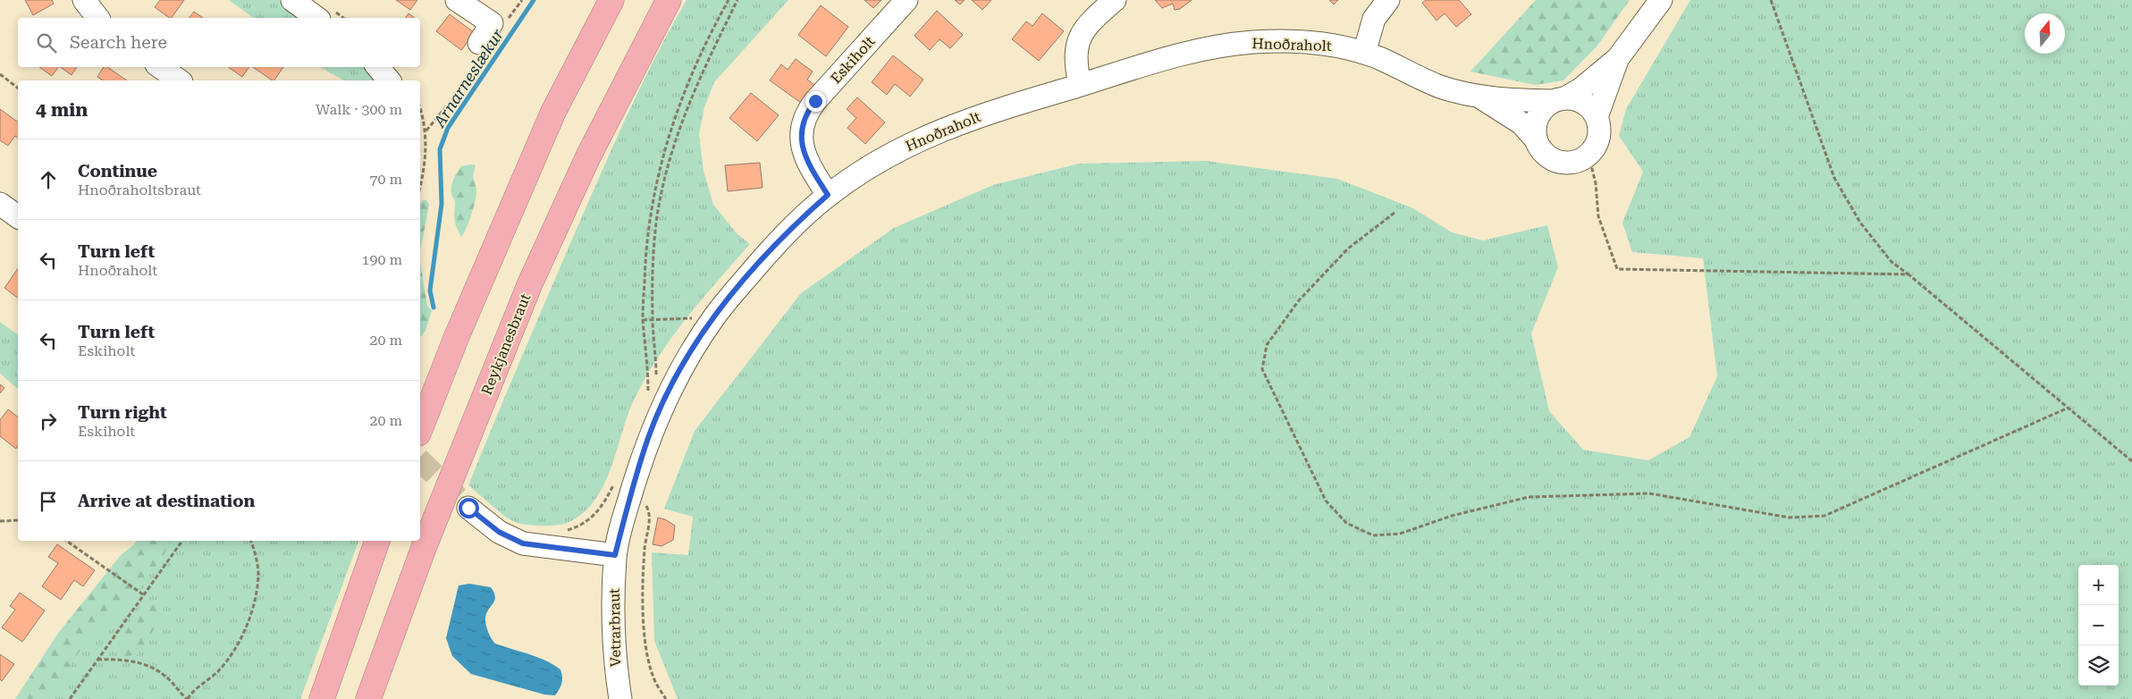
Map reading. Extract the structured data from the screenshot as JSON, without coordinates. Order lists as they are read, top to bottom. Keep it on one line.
{"streets":{"highway":["Reykjanesbraut"],"street":["Hnoðraholt","Eskiholt","Vetrarbraut"]},"crossings":[["Hnoðraholt","Eskiholt"],["Hnoðraholt","Vetrarbraut"]],"water":["Arnarneslækur"],"north":"top","page":{"search":"Search here","heading":["4 min","Walk · 300 m"],"list":[["Continue","Hnoðraholtsbraut","70 m"],["Turn left","Hnoðraholt","190 m"],["Turn left","Eskiholt","20 m"],["Turn right","Eskiholt","20 m"],"Arrive at destination"],"map_buttons":["+","−"]}}
